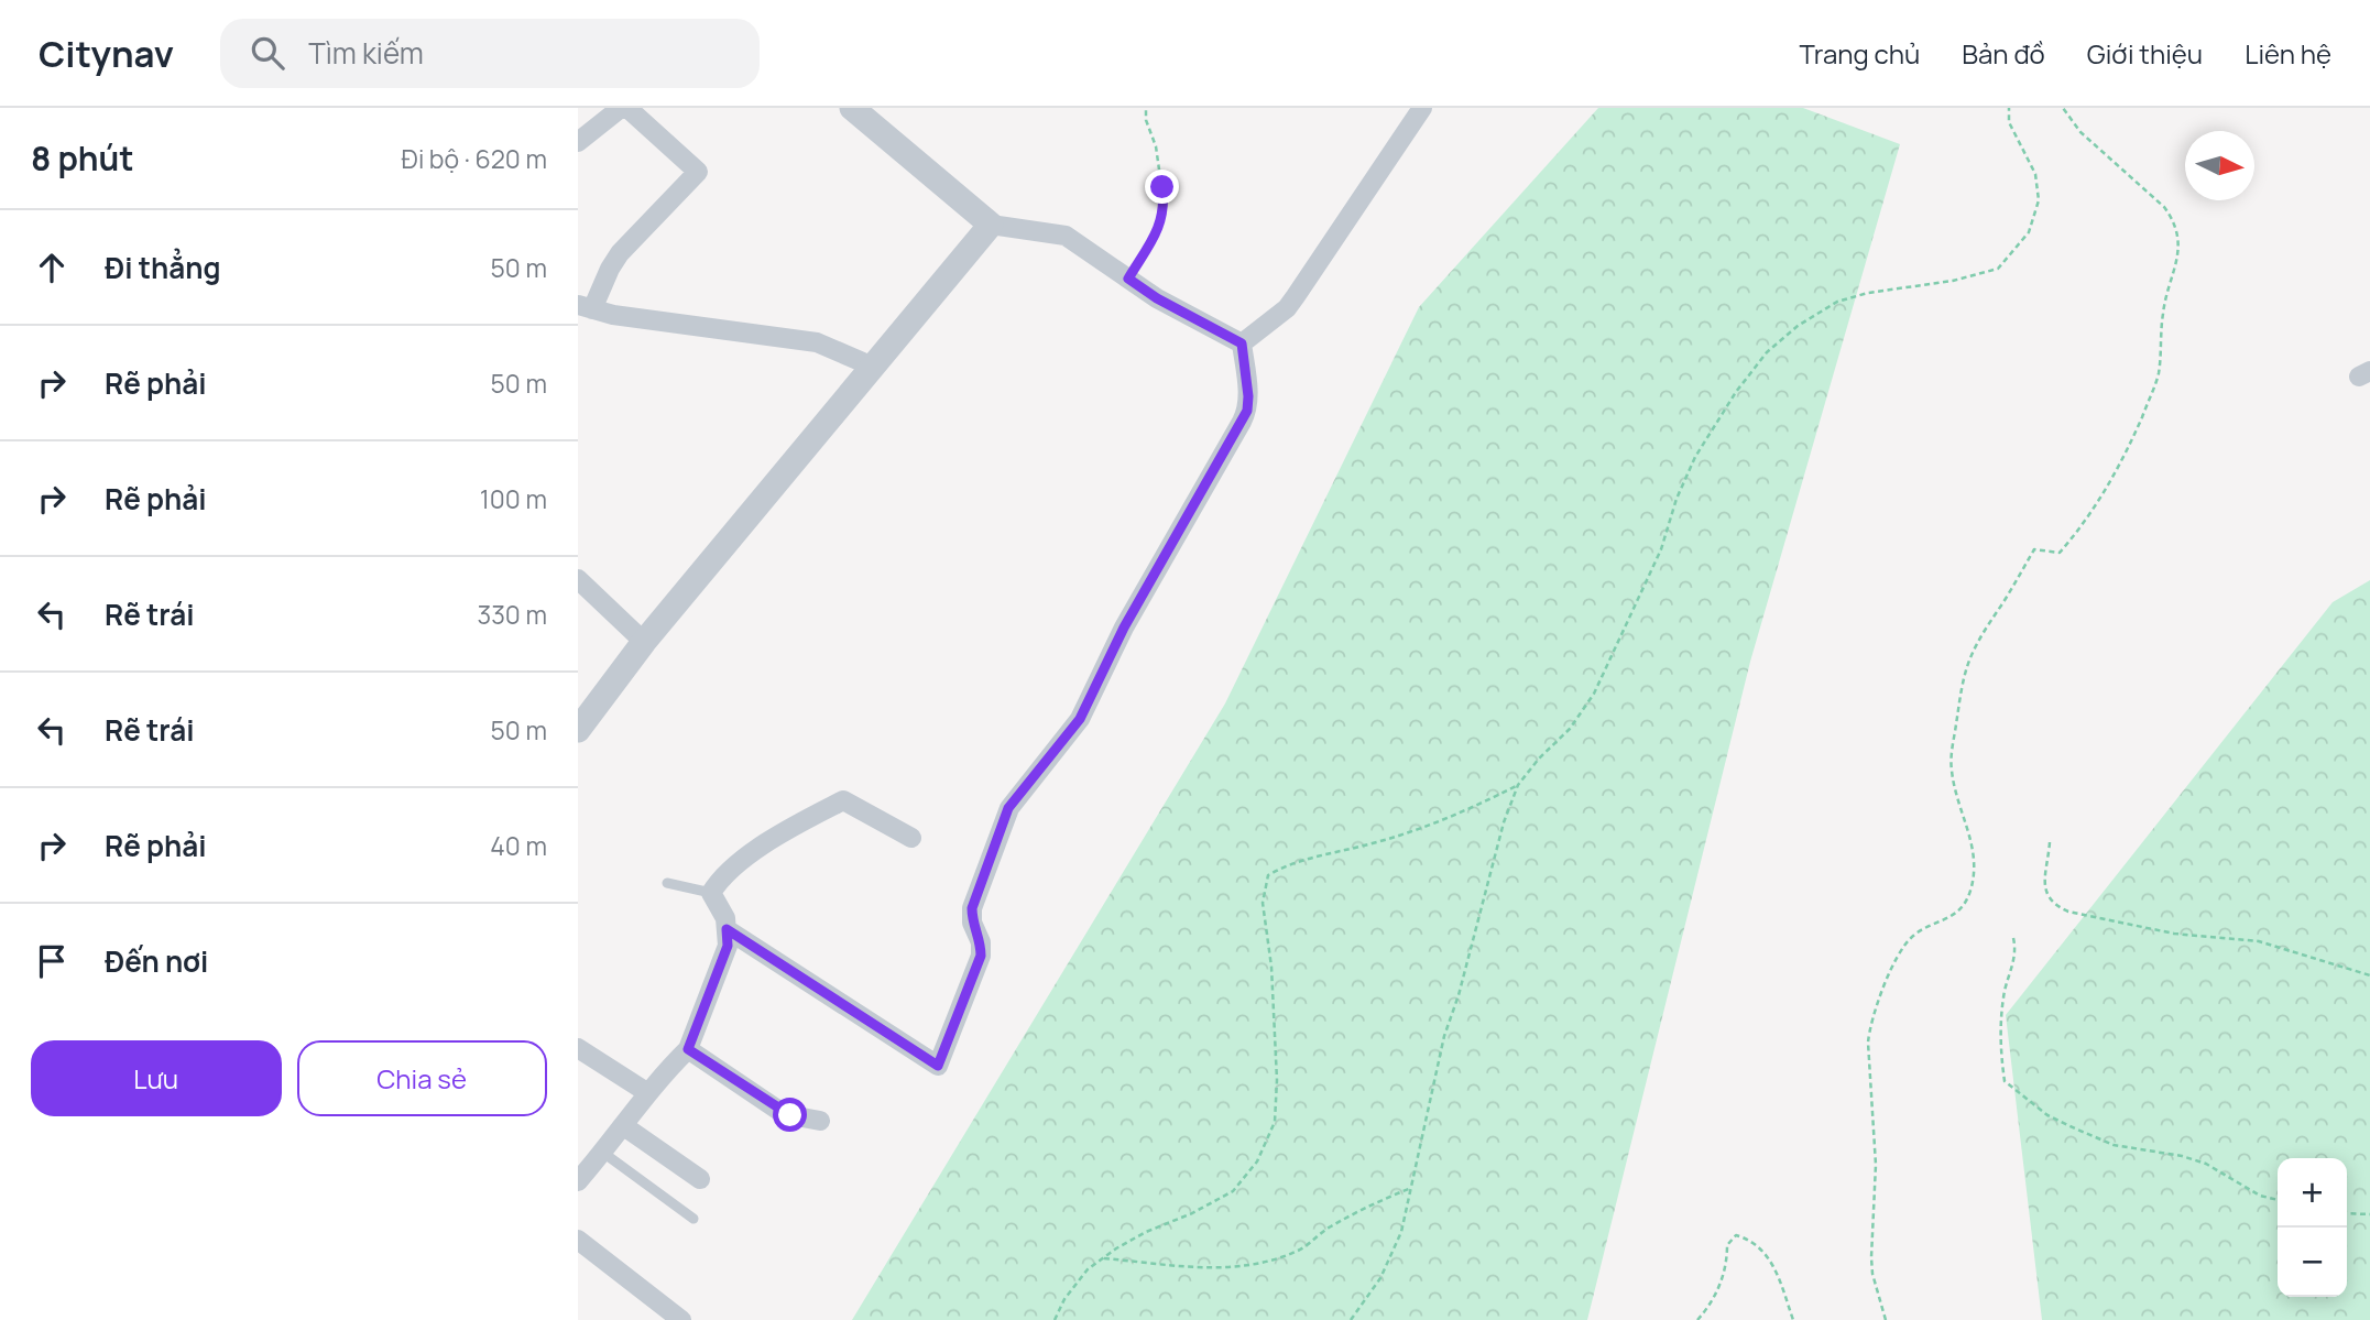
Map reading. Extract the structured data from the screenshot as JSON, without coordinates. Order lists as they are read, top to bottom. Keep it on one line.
{"north":"right","page":{"header":"Citynav","search":"Tìm kiếm","nav":["Trang chủ","Bản đồ","Giới thiệu","Liên hệ"],"heading":["8 phút","Đi bộ · 620 m"],"list":[["Đi thẳng","50 m"],["Rẽ phải","50 m"],["Rẽ phải","100 m"],["Rẽ trái","330 m"],["Rẽ trái","50 m"],["Rẽ phải","40 m"],"Đến nơi"],"buttons":["Lưu","Chia sẻ"],"map_buttons":["+","−"]}}
